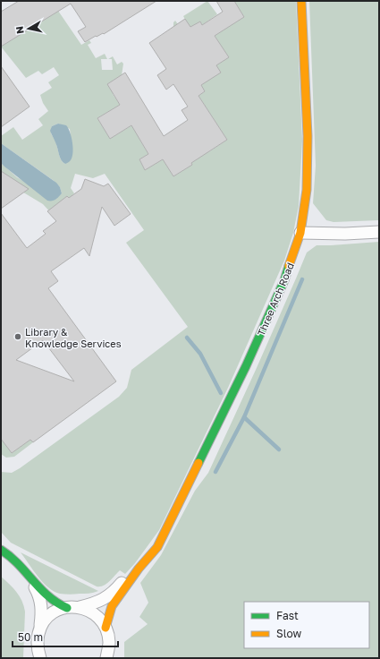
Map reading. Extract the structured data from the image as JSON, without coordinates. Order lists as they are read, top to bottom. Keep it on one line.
{"streets":{"street":["Three Arch Road"]},"places":["Library & Knowledge Services"],"legend":["Fast","Slow"],"scale_bar":"50 m","north":"left"}
